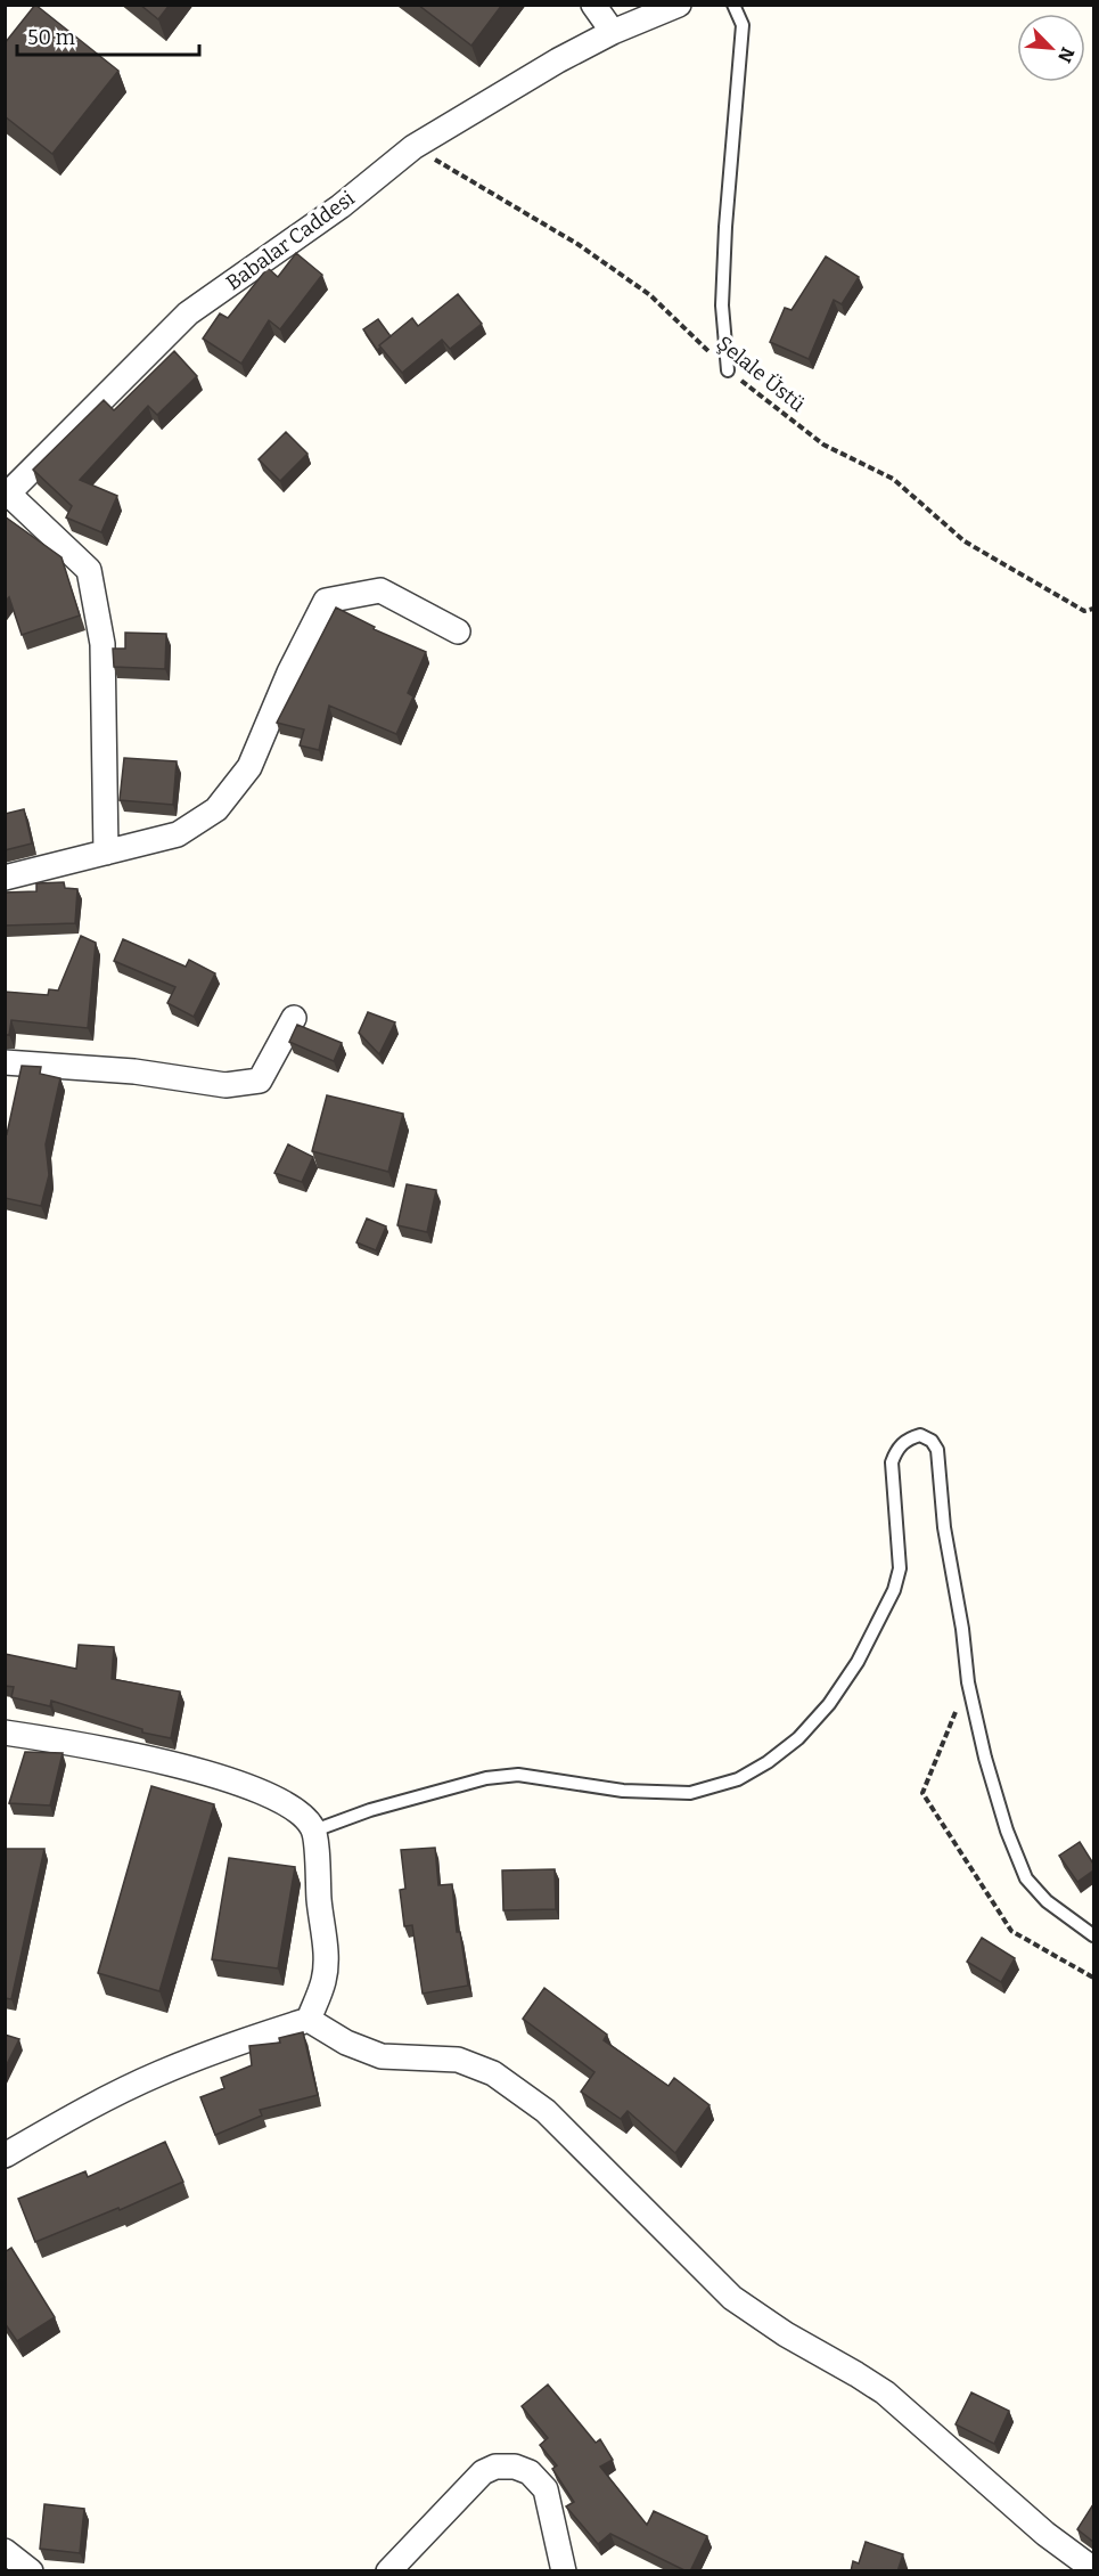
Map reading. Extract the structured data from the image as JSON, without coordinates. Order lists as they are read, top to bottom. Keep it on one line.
{"streets":{"street":["Babalar Caddesi"],"path":["Şelale Üstü"]},"crossings":[["Babalar Caddesi","Şelale Üstü"]],"scale_bar":"50 m","north":"bottom right"}
